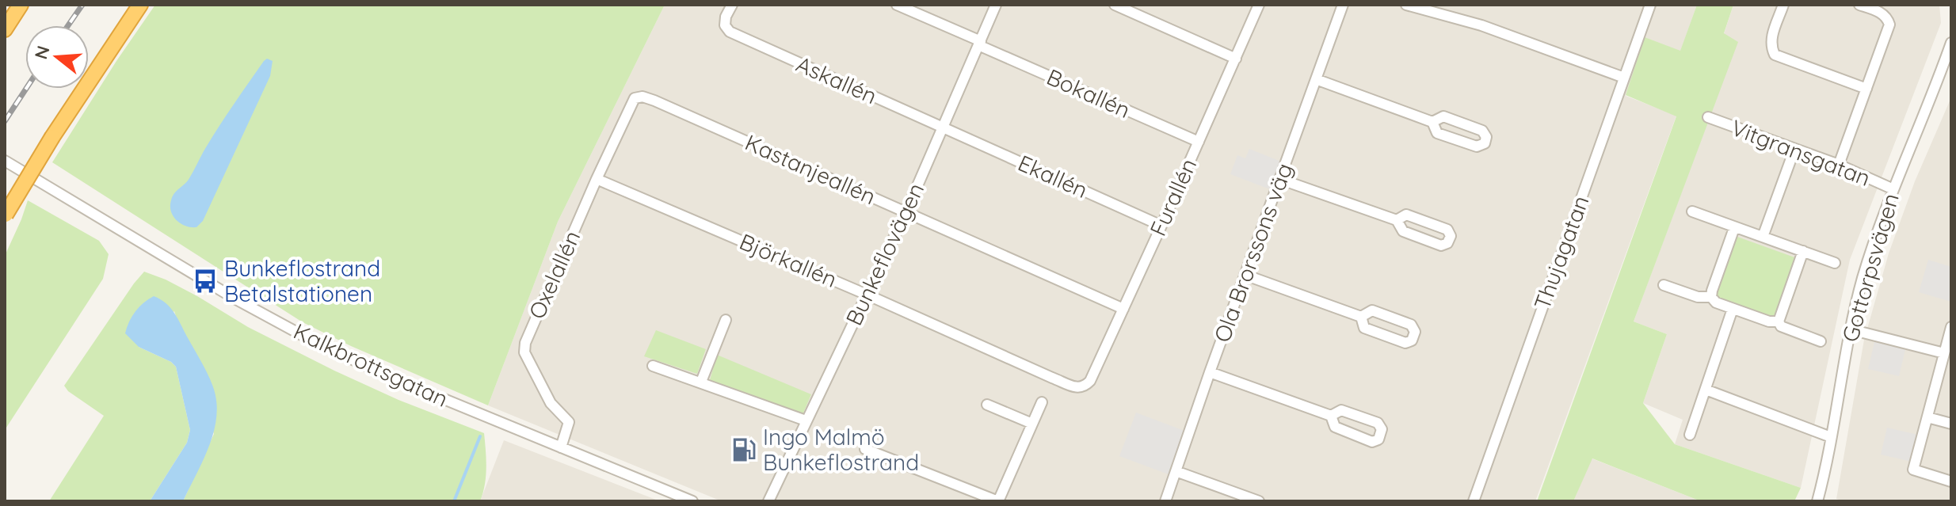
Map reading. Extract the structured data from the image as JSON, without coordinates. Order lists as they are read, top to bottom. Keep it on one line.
{"streets":{"street":["Askallén","Bokallén","Vitgransgatan","Kastanjeallén","Ekallén","Furallén","Ola Brorssons väg","Thujagatan","Bunkeflovägen","Björkallén","Gottorpsvägen","Oxelallén","Kalkbrottsgatan"]},"crossings":[["Askallén","Ekallén"],["Askallén","Bunkeflovägen"],["Bokallén","Furallén"],["Bokallén","Bunkeflovägen"],["Vitgransgatan","Gottorpsvägen"],["Kastanjeallén","Furallén"],["Kastanjeallén","Bunkeflovägen"],["Kastanjeallén","Oxelallén"],["Ekallén","Furallén"],["Ekallén","Bunkeflovägen"],["Furallén","Björkallén"],["Bunkeflovägen","Björkallén"],["Björkallén","Oxelallén"],["Oxelallén","Kalkbrottsgatan"]],"places":{"bus stop":["Bunkeflostrand Betalstationen"],"fuel station":["Ingo Malmö Bunkeflostrand"]},"north":"left"}
